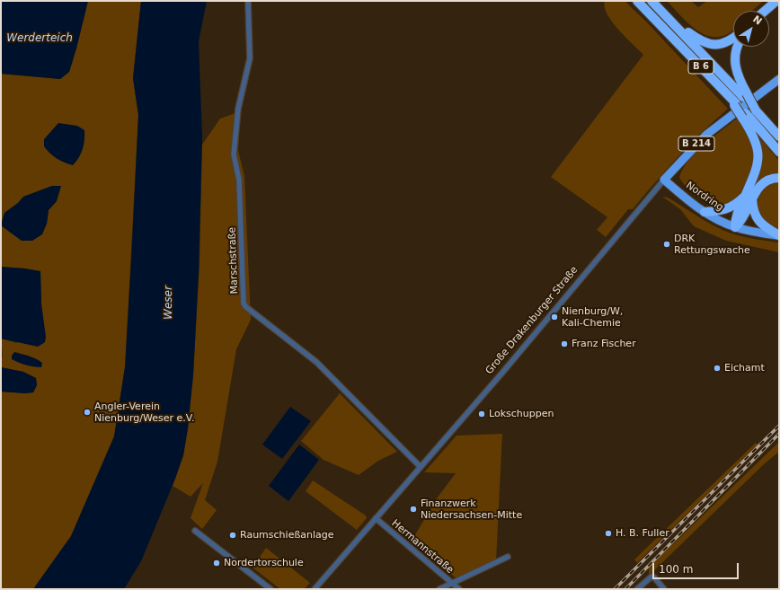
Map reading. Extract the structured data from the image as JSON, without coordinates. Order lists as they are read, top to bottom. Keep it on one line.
{"streets":{"highway":["B 6"],"main road":["B 214","Nordring","Große Drakenburger Straße"],"street":["Marschstraße","Hermannstraße"]},"crossings":[["Nordring","Große Drakenburger Straße"],["Marschstraße","Große Drakenburger Straße"],["Große Drakenburger Straße","Hermannstraße"]],"water":["Werderteich","Weser"],"places":["DRK Rettungswache","Nienburg/W, Kali-Chemie","Franz Fischer","Eichamt","Angler-Verein Nienburg/Weser e.V.","Lokschuppen","Finanzwerk Niedersachsen-Mitte","H. B. Fuller","Raumschießanlage","Nordertorschule"],"scale_bar":"100 m","north":"top right"}
